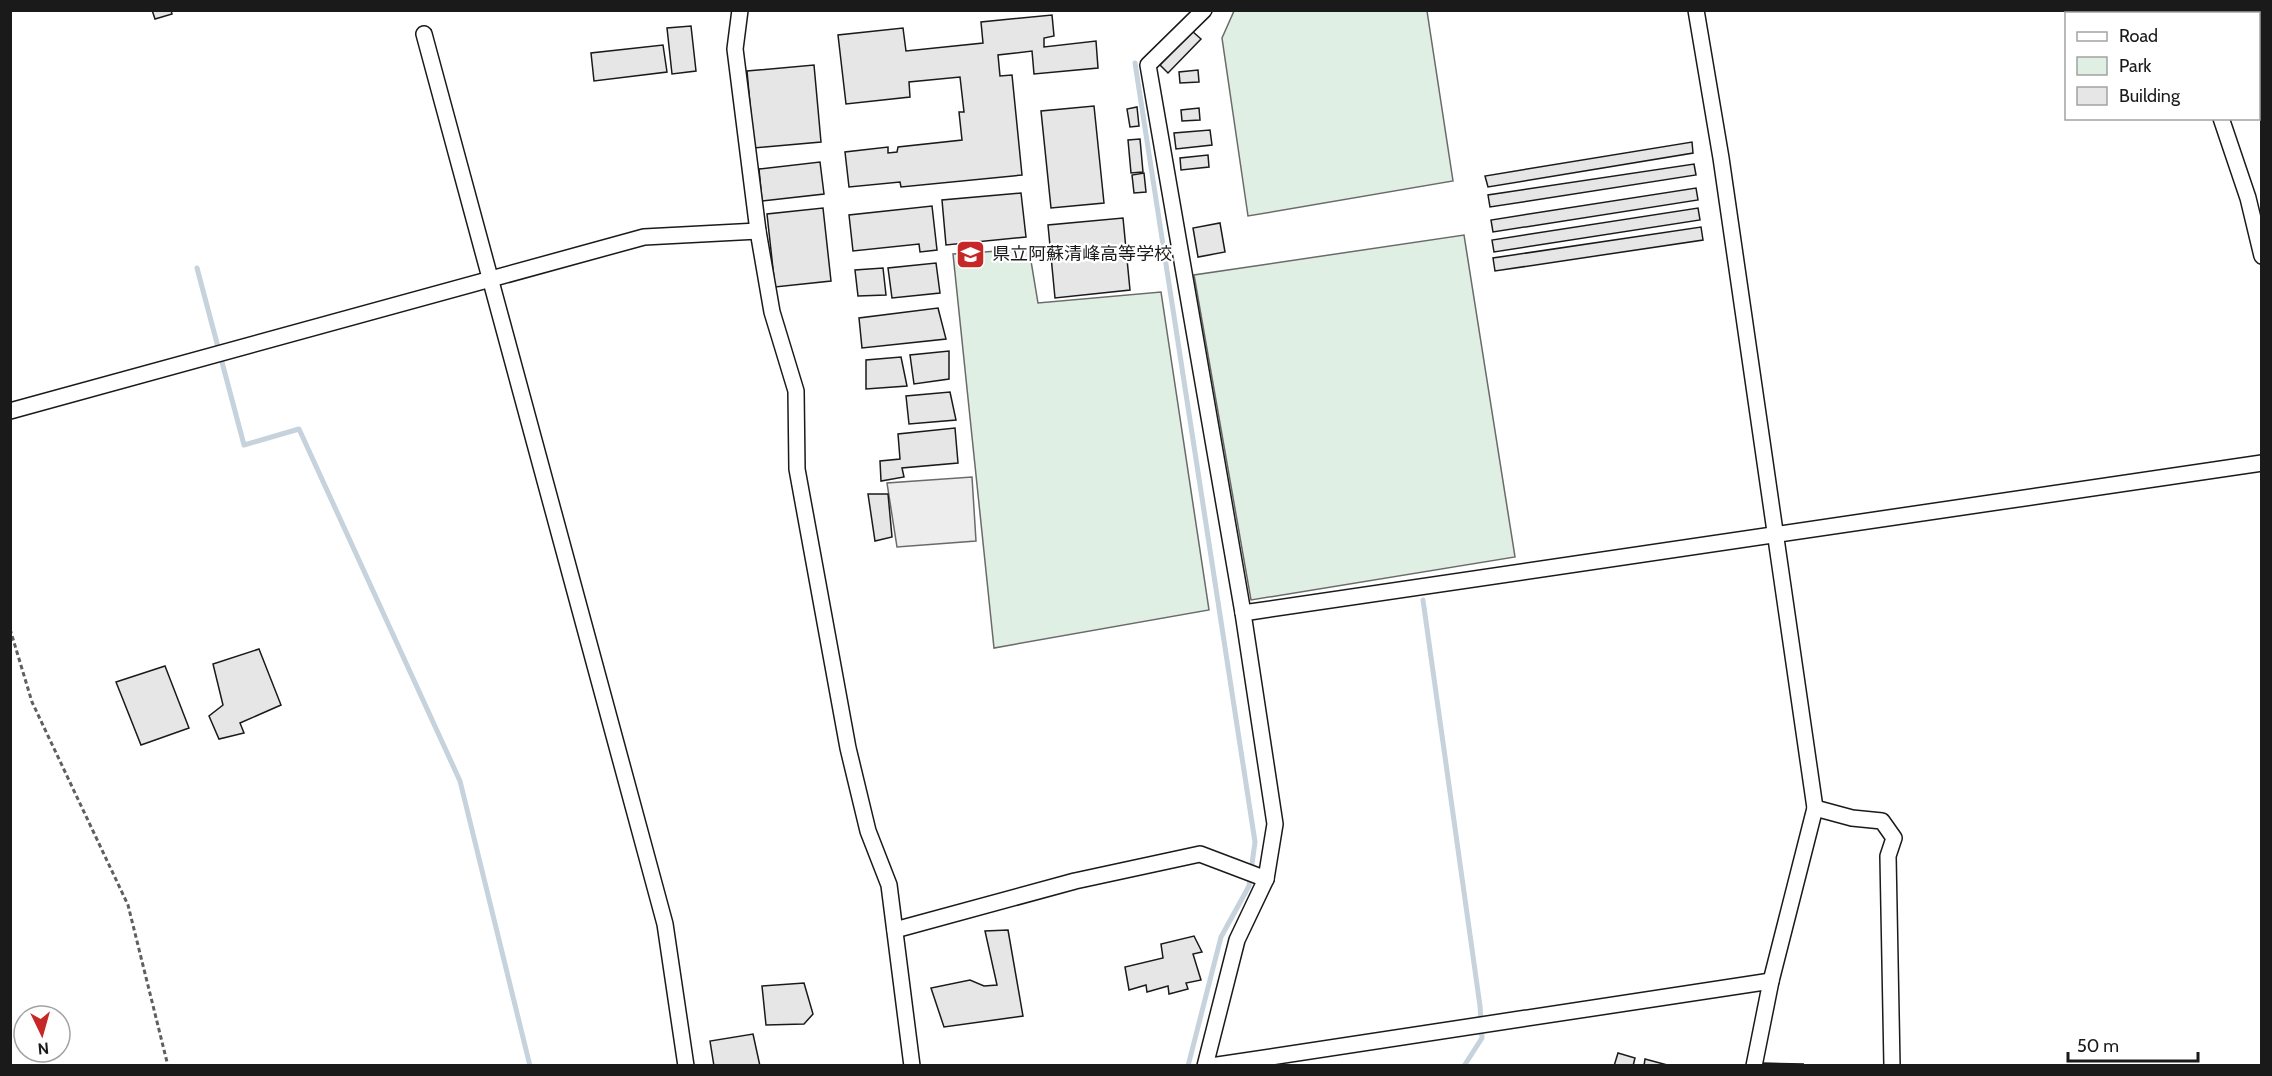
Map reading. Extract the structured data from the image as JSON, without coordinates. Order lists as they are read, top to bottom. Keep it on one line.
{"places":{"school or university":["県立阿蘇清峰高等学校"]},"legend":["Road","Park","Building"],"scale_bar":"50 m","north":"bottom"}
